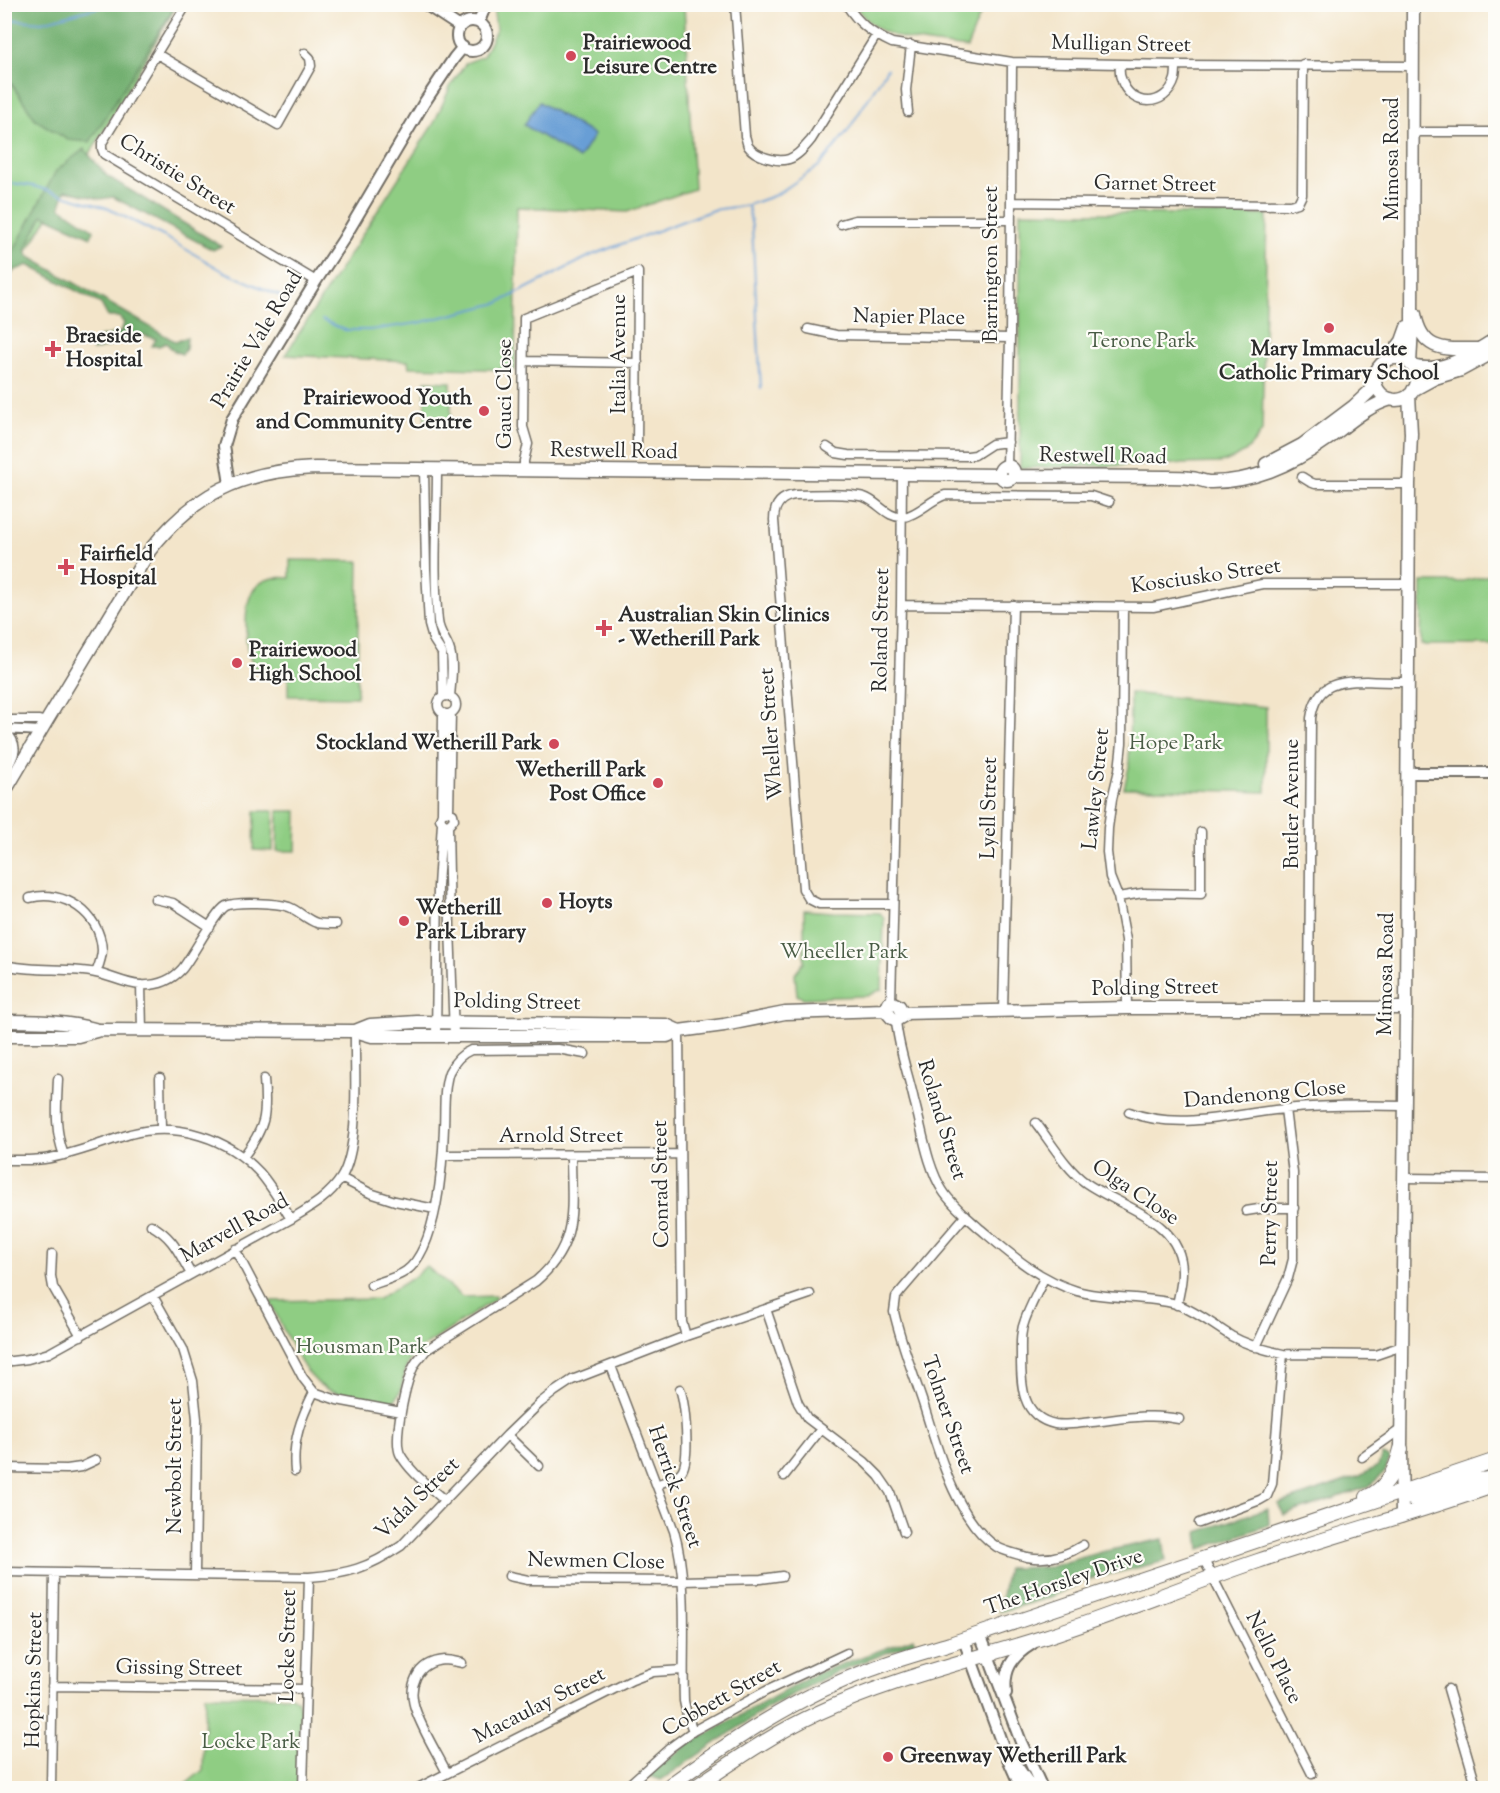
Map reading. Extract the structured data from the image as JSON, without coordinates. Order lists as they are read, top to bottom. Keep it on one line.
{"streets":{"main road":["Mimosa Road","Restwell Road","Polding Street","The Horsley Drive"],"street":["Mulligan Street","Christie Street","Garnet Street","Barrington Street","Napier Place","Prairie Vale Road","Italia Avenue","Gauci Close","Kosciusko Street","Roland Street","Wheller Street","Lawley Street","Butler Avenue","Lyell Street","Dandenong Close","Arnold Street","Conrad Street","Olga Close","Perry Street","Marvell Road","Tolmer Street","Newbolt Street","Herrick Street","Vidal Street","Newmen Close","Locke Street","Nello Place","Gissing Street","Hopkins Street","Cobbett Street","Macaulay Street"]},"crossings":[["Mulligan Street","Mimosa Road"],["Mulligan Street","Garnet Street"],["Mulligan Street","Barrington Street"],["Mimosa Road","Restwell Road"],["Mimosa Road","Kosciusko Street"],["Mimosa Road","Roland Street"],["Mimosa Road","Butler Avenue"],["Mimosa Road","Polding Street"],["Mimosa Road","Dandenong Close"],["Mimosa Road","The Horsley Drive"],["Christie Street","Prairie Vale Road"],["Garnet Street","Barrington Street"],["Barrington Street","Napier Place"],["Barrington Street","Restwell Road"],["Prairie Vale Road","Restwell Road"],["Italia Avenue","Gauci Close"],["Gauci Close","Restwell Road"],["Restwell Road","Roland Street"],["Kosciusko Street","Roland Street"],["Kosciusko Street","Lawley Street"],["Kosciusko Street","Lyell Street"],["Roland Street","Wheller Street"],["Roland Street","Polding Street"],["Roland Street","Olga Close"],["Roland Street","Perry Street"],["Roland Street","Tolmer Street"],["Lawley Street","Polding Street"],["Butler Avenue","Polding Street"],["Lyell Street","Polding Street"],["Polding Street","Conrad Street"],["Polding Street","Marvell Road"],["Dandenong Close","Perry Street"],["Arnold Street","Conrad Street"],["Conrad Street","Vidal Street"],["Marvell Road","Newbolt Street"],["Newbolt Street","Vidal Street"],["Herrick Street","Vidal Street"],["Herrick Street","Newmen Close"],["Herrick Street","Cobbett Street"],["Herrick Street","Macaulay Street"],["Vidal Street","Locke Street"],["Vidal Street","Hopkins Street"],["The Horsley Drive","Nello Place"],["Locke Street","Gissing Street"],["Gissing Street","Hopkins Street"]],"parks":["Terone Park","Hope Park","Wheeller Park","Housman Park","Locke Park"],"places":{"other":["Prairiewood Leisure Centre","Mary Immaculate Catholic Primary School","Prairiewood Youth and Community Centre","Prairiewood High School","Stockland Wetherill Park","Wetherill Park Post Office","Hoyts","Wetherill Park Library","Greenway Wetherill Park"],"health":["Braeside Hospital","Fairfield Hospital","Australian Skin Clinics - Wetherill Park"]}}
